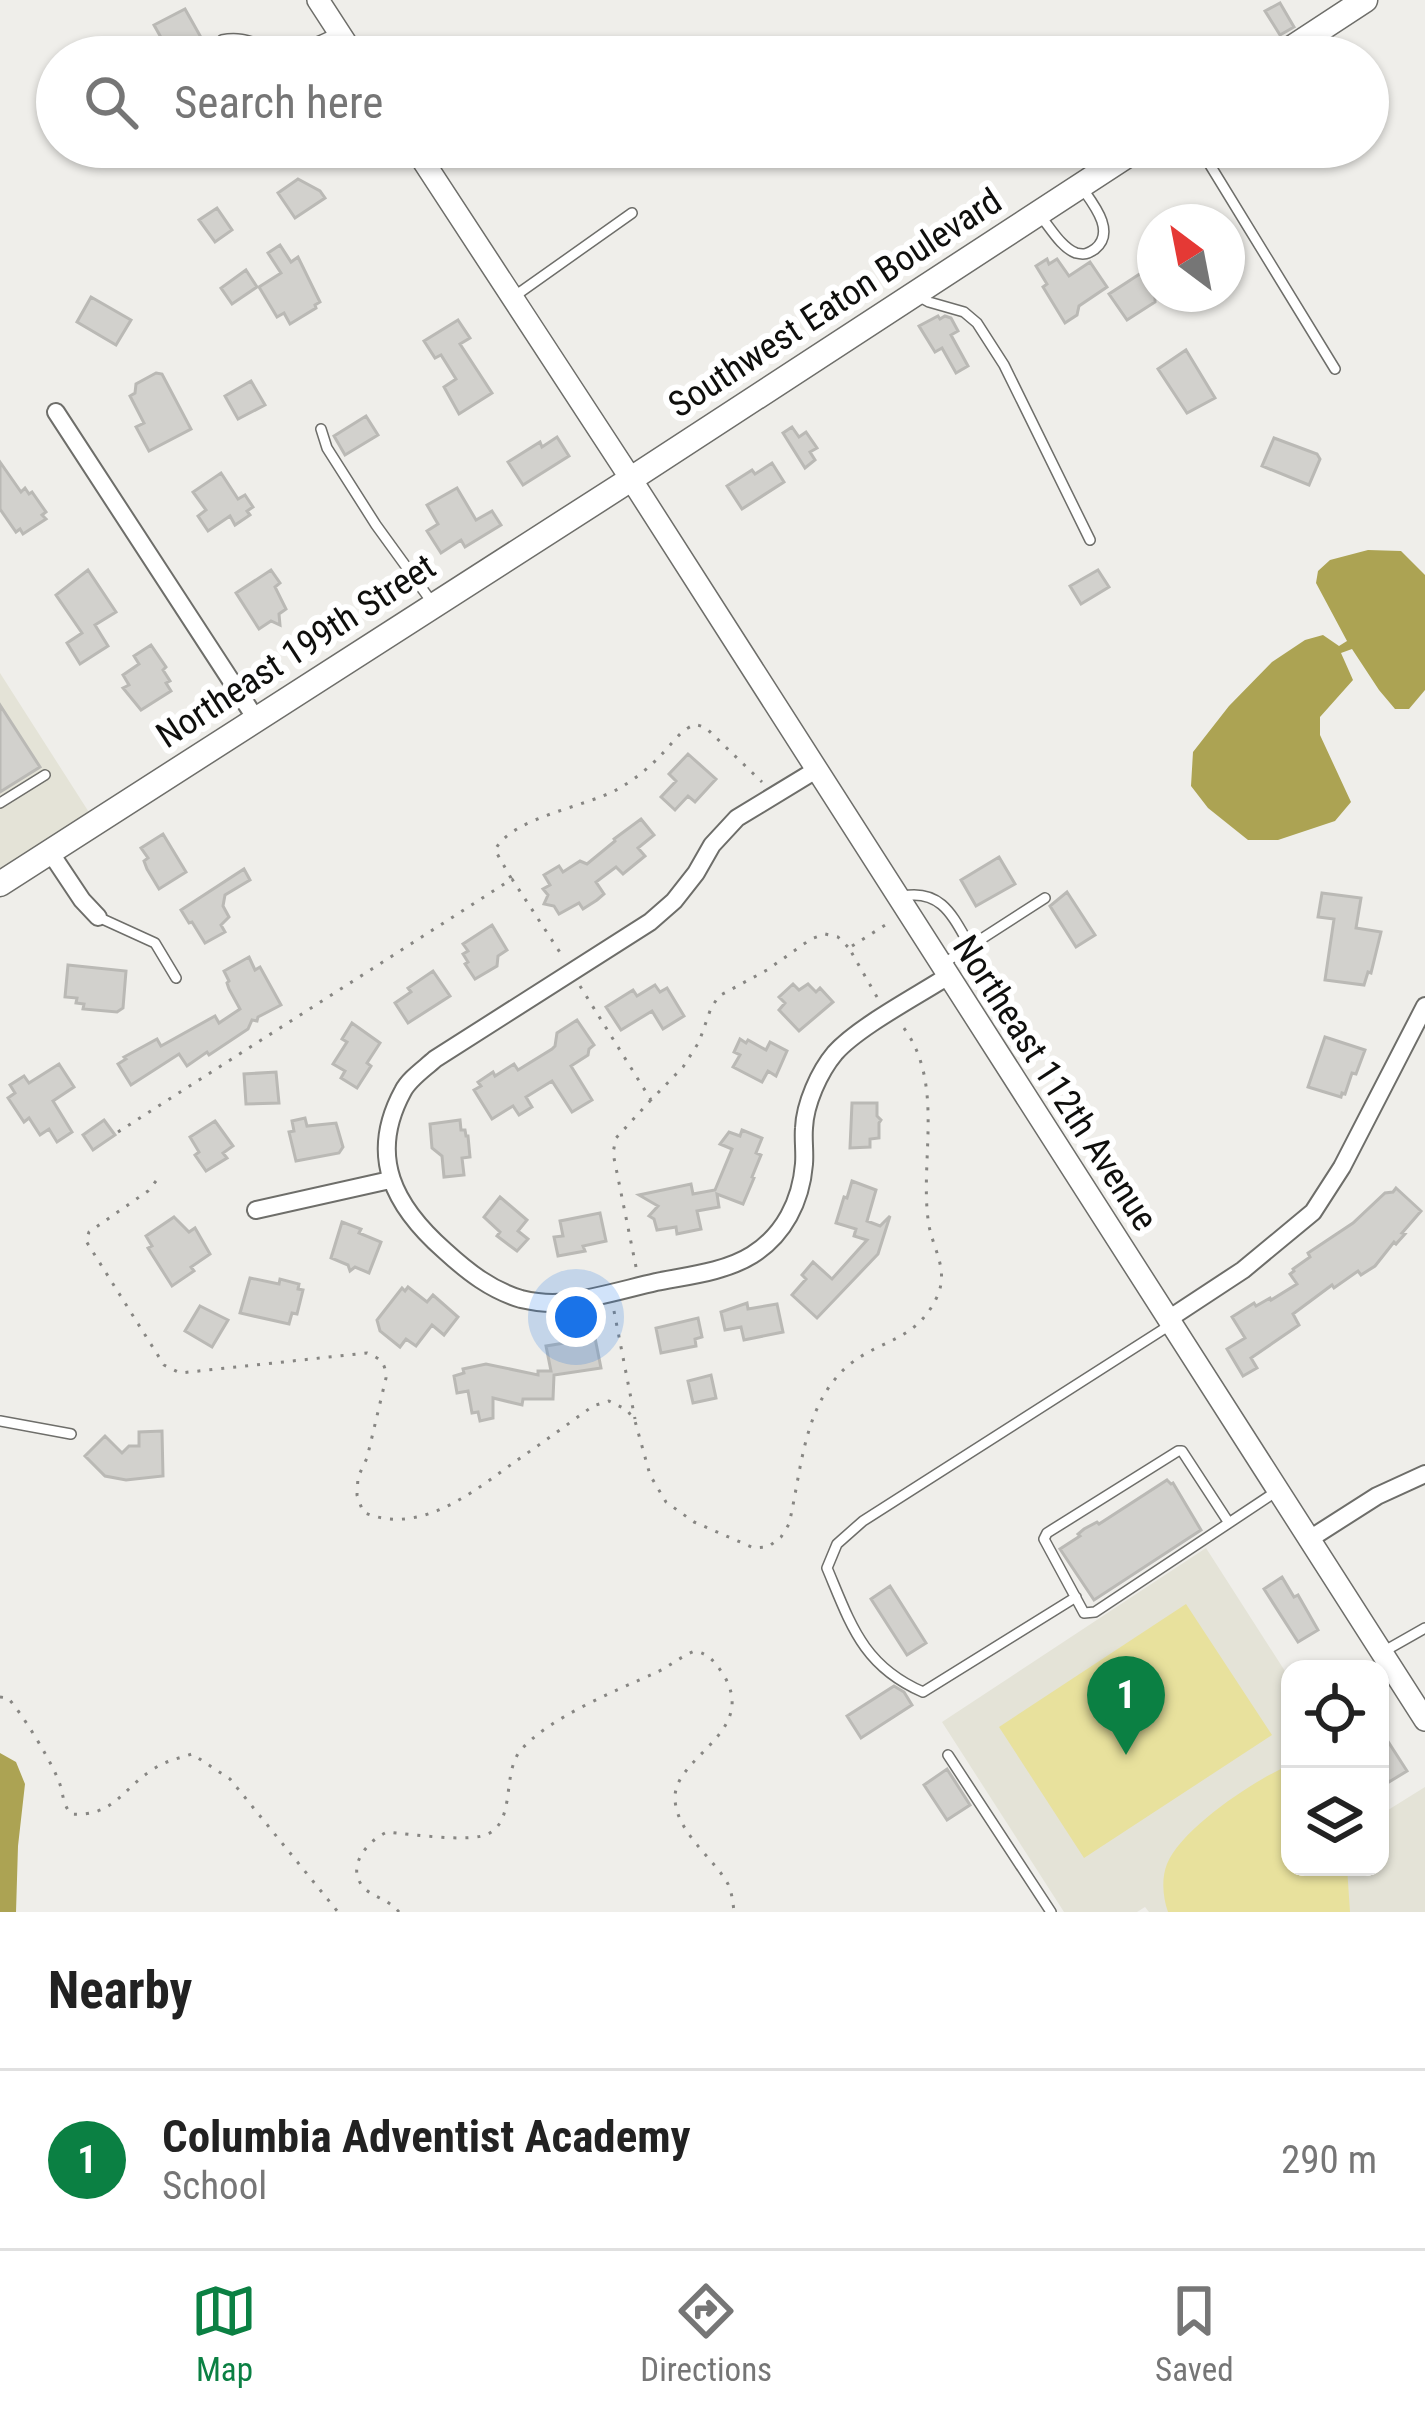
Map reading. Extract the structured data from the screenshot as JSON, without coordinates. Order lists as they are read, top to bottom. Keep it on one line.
{"streets":{"main road":["Southwest Eaton Boulevard","Northeast 199th Street"],"street":["Northeast 112th Avenue"]},"crossings":[["Southwest Eaton Boulevard","Northeast 199th Street"],["Southwest Eaton Boulevard","Northeast 112th Avenue"],["Northeast 199th Street","Northeast 112th Avenue"]],"north":"top left","page":{"search":"Search here","pins":"1","heading":"Nearby","list":[{"mark":"1","name":"Columbia Adventist Academy","note":"School","value":"290 m"}],"nav":["Map","Directions","Saved"]}}
